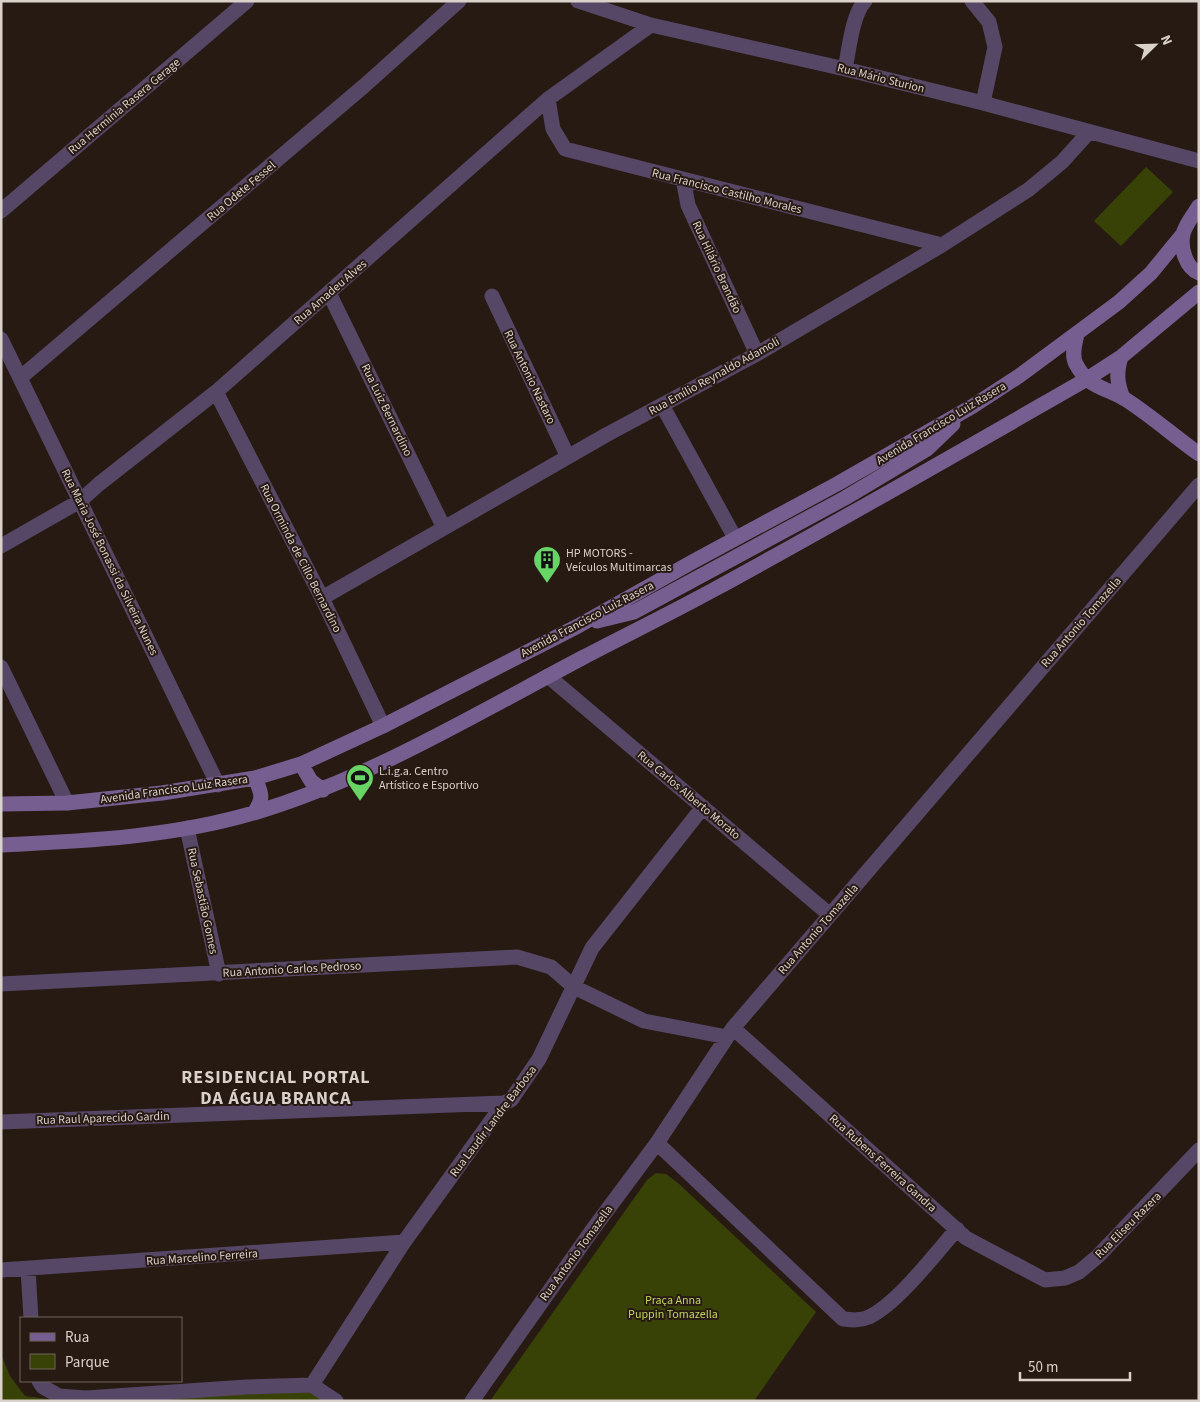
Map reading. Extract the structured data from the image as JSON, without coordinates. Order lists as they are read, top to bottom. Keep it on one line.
{"streets":{"street":["Rua Mário Sturion","Rua Herminia Rasera Gerage","Rua Odete Fessel","Rua Francisco Castilho Morales","Rua Hilário Brandão","Rua Amadeu Alves","Rua Emílio Reynaldo Adamoli","Rua Antonio Nastaro","Rua Luiz Bernardino","Avenida Francisco Luiz Rasera","Rua Orminda de Cillo Bernardino","Rua Maria José Bonassi da Silveira Nunes","Rua Antonio Tomazella","Rua Carlos Alberto Morato","Rua Sebastião Gomes","Rua Antonio Carlos Pedroso","Rua Raul Aparecido Gardin","Rua Laudir Landre Barbosa","Rua Rubens Ferreira Gandra","Rua Eliseu Razera","Rua Marcelino Ferreira"]},"crossings":[["Rua Mário Sturion","Rua Amadeu Alves"],["Rua Mário Sturion","Rua Emílio Reynaldo Adamoli"],["Rua Odete Fessel","Rua Maria José Bonassi da Silveira Nunes"],["Rua Francisco Castilho Morales","Rua Hilário Brandão"],["Rua Francisco Castilho Morales","Rua Amadeu Alves"],["Rua Francisco Castilho Morales","Rua Emílio Reynaldo Adamoli"],["Rua Hilário Brandão","Rua Emílio Reynaldo Adamoli"],["Rua Amadeu Alves","Rua Luiz Bernardino"],["Rua Amadeu Alves","Rua Orminda de Cillo Bernardino"],["Rua Amadeu Alves","Rua Maria José Bonassi da Silveira Nunes"],["Rua Emílio Reynaldo Adamoli","Rua Antonio Nastaro"],["Rua Emílio Reynaldo Adamoli","Rua Luiz Bernardino"],["Rua Emílio Reynaldo Adamoli","Rua Orminda de Cillo Bernardino"],["Avenida Francisco Luiz Rasera","Rua Orminda de Cillo Bernardino"],["Avenida Francisco Luiz Rasera","Rua Maria José Bonassi da Silveira Nunes"],["Rua Antonio Tomazella","Rua Carlos Alberto Morato"],["Rua Antonio Tomazella","Rua Antonio Carlos Pedroso"],["Rua Antonio Tomazella","Rua Rubens Ferreira Gandra"],["Rua Carlos Alberto Morato","Rua Laudir Landre Barbosa"],["Rua Sebastião Gomes","Rua Antonio Carlos Pedroso"],["Rua Antonio Carlos Pedroso","Rua Laudir Landre Barbosa"],["Rua Antonio Carlos Pedroso","Rua Rubens Ferreira Gandra"],["Rua Raul Aparecido Gardin","Rua Laudir Landre Barbosa"],["Rua Laudir Landre Barbosa","Rua Marcelino Ferreira"],["Rua Rubens Ferreira Gandra","Rua Eliseu Razera"]],"districts":["RESIDENCIAL PORTAL DA ÁGUA BRANCA"],"parks":["Praça Anna Puppin Tomazella"],"places":{"building":["HP MOTORS - Veículos Multimarcas"],"sports":["L.i.g.a. Centro Artístico e Esportivo"]},"legend":["Rua","Parque"],"scale_bar":"50 m","north":"top right"}
